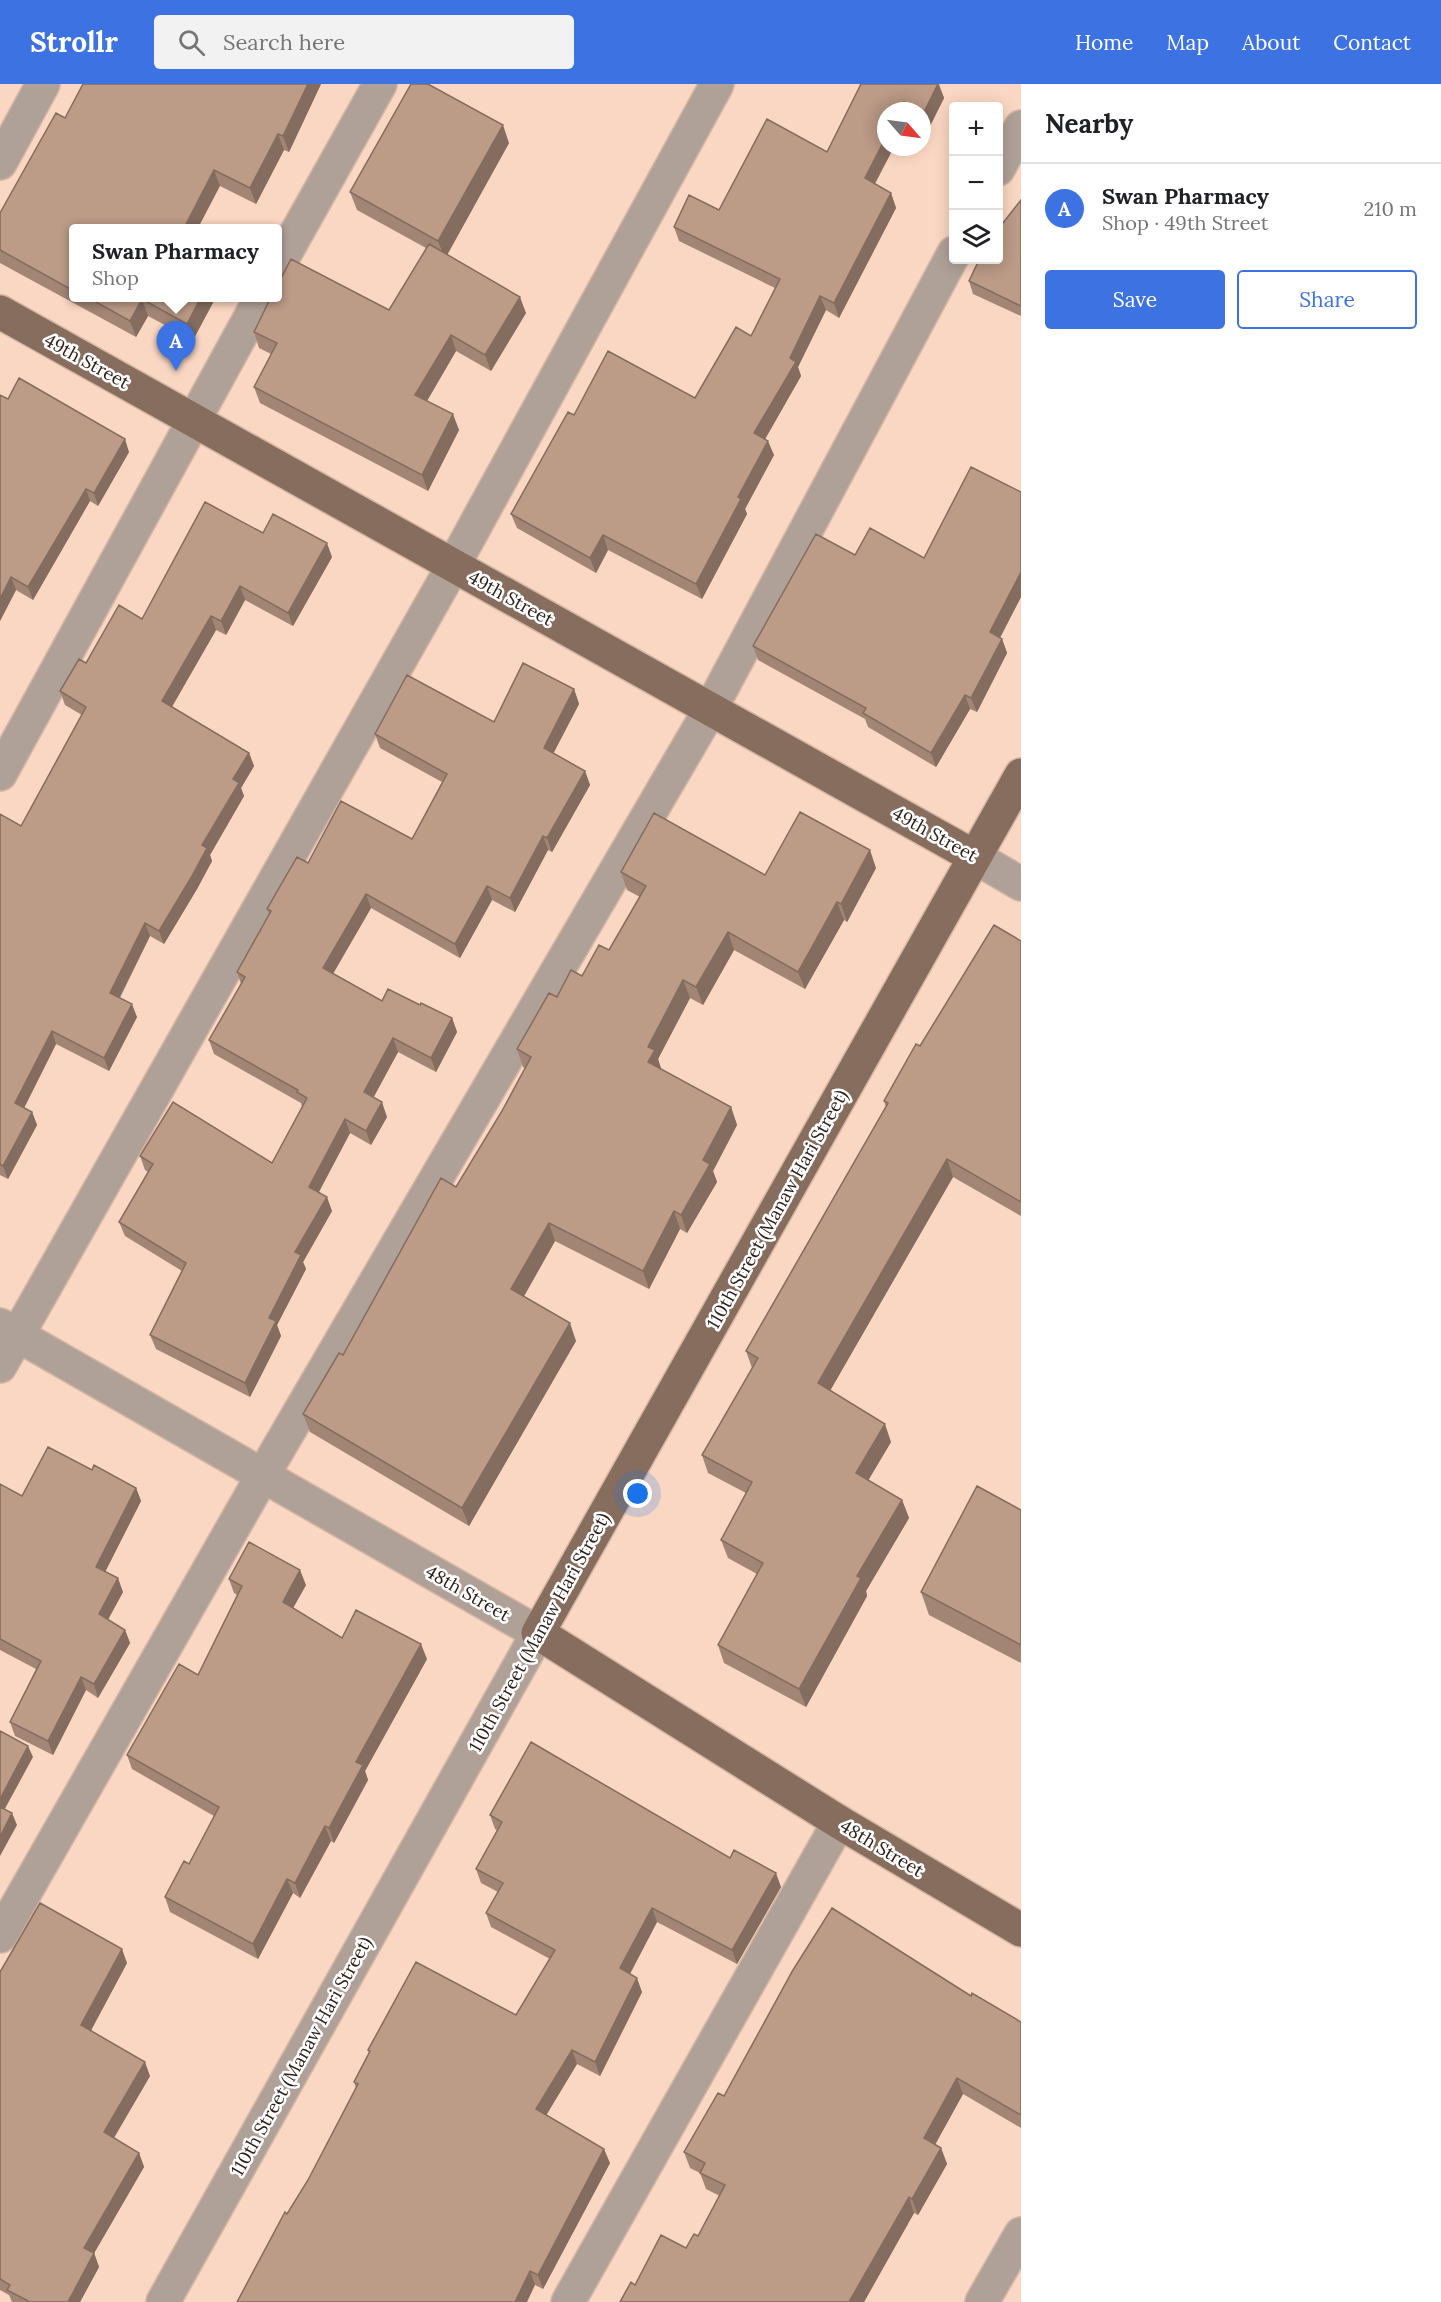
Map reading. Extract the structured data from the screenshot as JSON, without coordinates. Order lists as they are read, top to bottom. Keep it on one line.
{"streets":{"main road":["49th Street","110th Street (Manaw Hari Street)","48th Street"]},"crossings":[["49th Street","110th Street (Manaw Hari Street)"],["110th Street (Manaw Hari Street)","48th Street"]],"north":"bottom right","page":{"header":"Strollr","search":"Search here","nav":["Home","Map","About","Contact"],"heading":"Nearby","map_buttons":["+","−"],"list":[{"mark":"A","name":"Swan Pharmacy","note":"Shop · 49th Street","value":"210 m"}],"popup":["Swan Pharmacy","Shop"],"buttons":["Save","Share"],"pins":"A"}}
